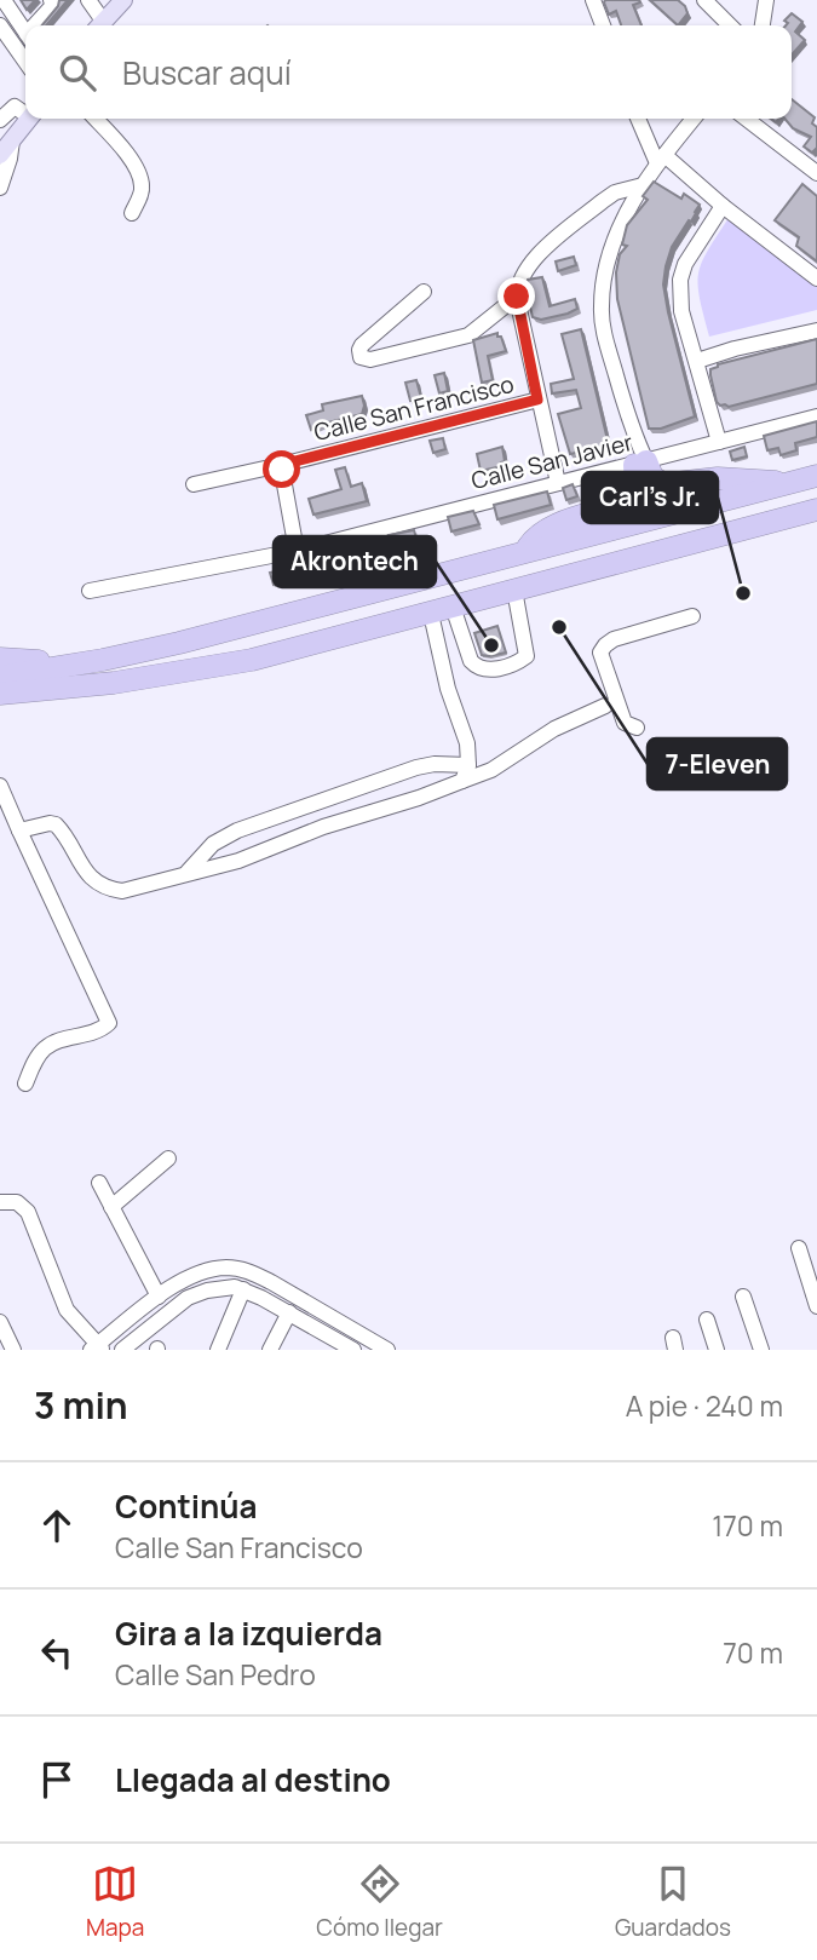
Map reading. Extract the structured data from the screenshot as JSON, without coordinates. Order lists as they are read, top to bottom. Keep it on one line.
{"streets":{"street":["Calle San Francisco","Calle San Javier"]},"places":["Carl's Jr.","7-Eleven","Akrontech"],"page":{"search":"Buscar aquí","heading":["3 min","A pie · 240 m"],"list":[["Continúa","Calle San Francisco","170 m"],["Gira a la izquierda","Calle San Pedro","70 m"],"Llegada al destino"],"nav":["Mapa","Cómo llegar","Guardados"]}}
